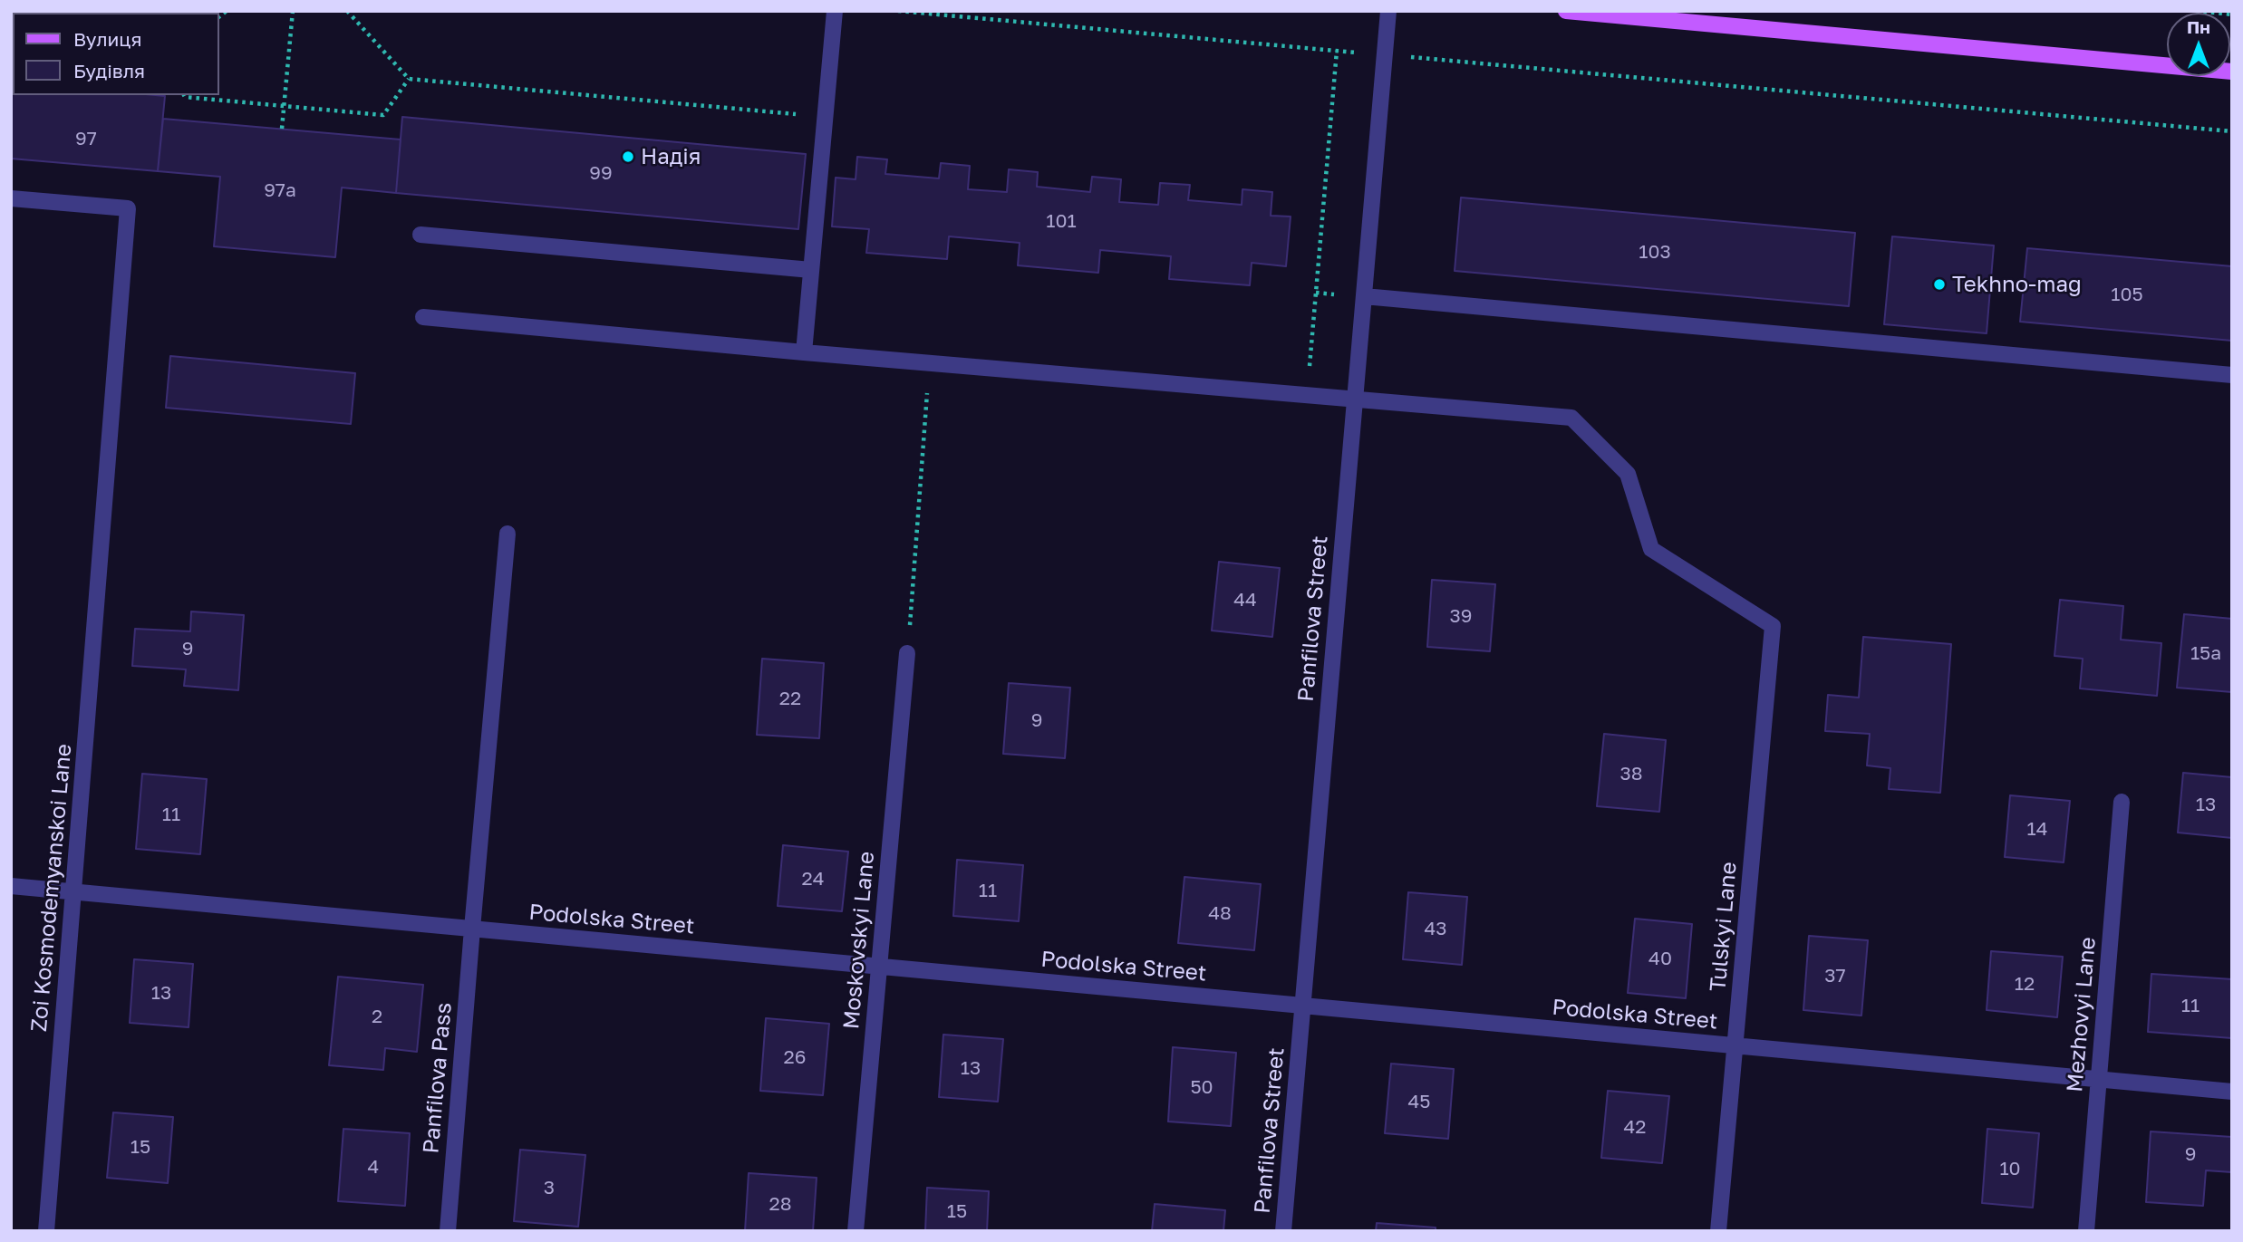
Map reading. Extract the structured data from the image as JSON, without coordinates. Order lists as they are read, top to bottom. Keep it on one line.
{"streets":{"street":["Panfilova Street","Zoi Kosmodemyanskoi Lane","Podolska Street","Tulskyi Lane","Moskovskyi Lane","Mezhovyi Lane","Panfilova Pass"]},"crossings":[["Panfilova Street","Podolska Street"],["Panfilova Street","Tulskyi Lane"],["Zoi Kosmodemyanskoi Lane","Podolska Street"],["Podolska Street","Tulskyi Lane"],["Podolska Street","Moskovskyi Lane"],["Podolska Street","Mezhovyi Lane"],["Podolska Street","Panfilova Pass"]],"places":["Надiя","Tekhno-mag"],"house_numbers":["97","99","97а","101","103","105","44","39","9","15а","22","9","38","13","11","14","24","11","48","43","40","37","12","13","11","2","26","13","50","45","42","15","9","4","10","3","28","15"],"legend":["Вулиця","Будівля"],"north":"top"}
